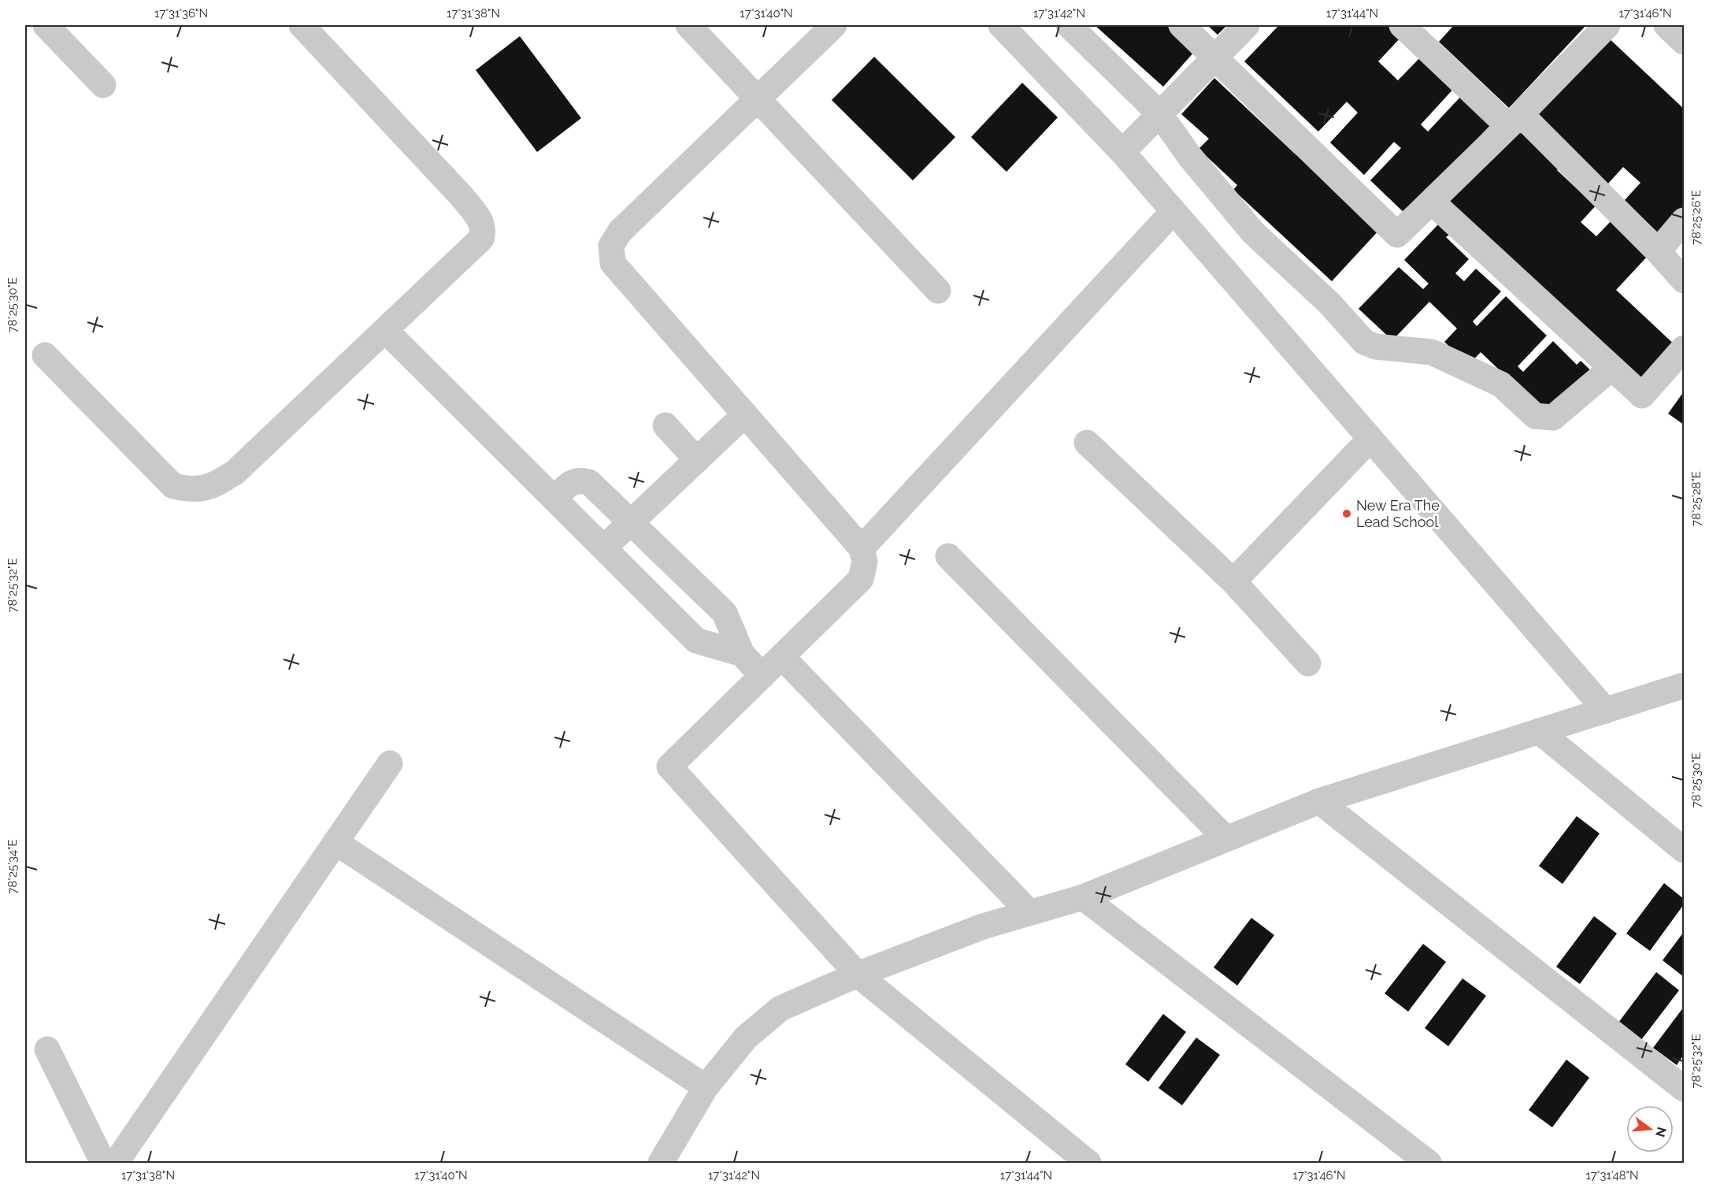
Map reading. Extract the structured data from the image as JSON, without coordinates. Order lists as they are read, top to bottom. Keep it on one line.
{"places":["New Era The Lead School"],"north":"right","coordinates":["17°31'36\"N","17°31'38\"N","17°31'40\"N","17°31'42\"N","17°31'44\"N","17°31'46\"N","78°25'26\"E","78°25'30\"E","78°25'28\"E","78°25'32\"E","78°25'34\"E","17°31'48\"N"]}
